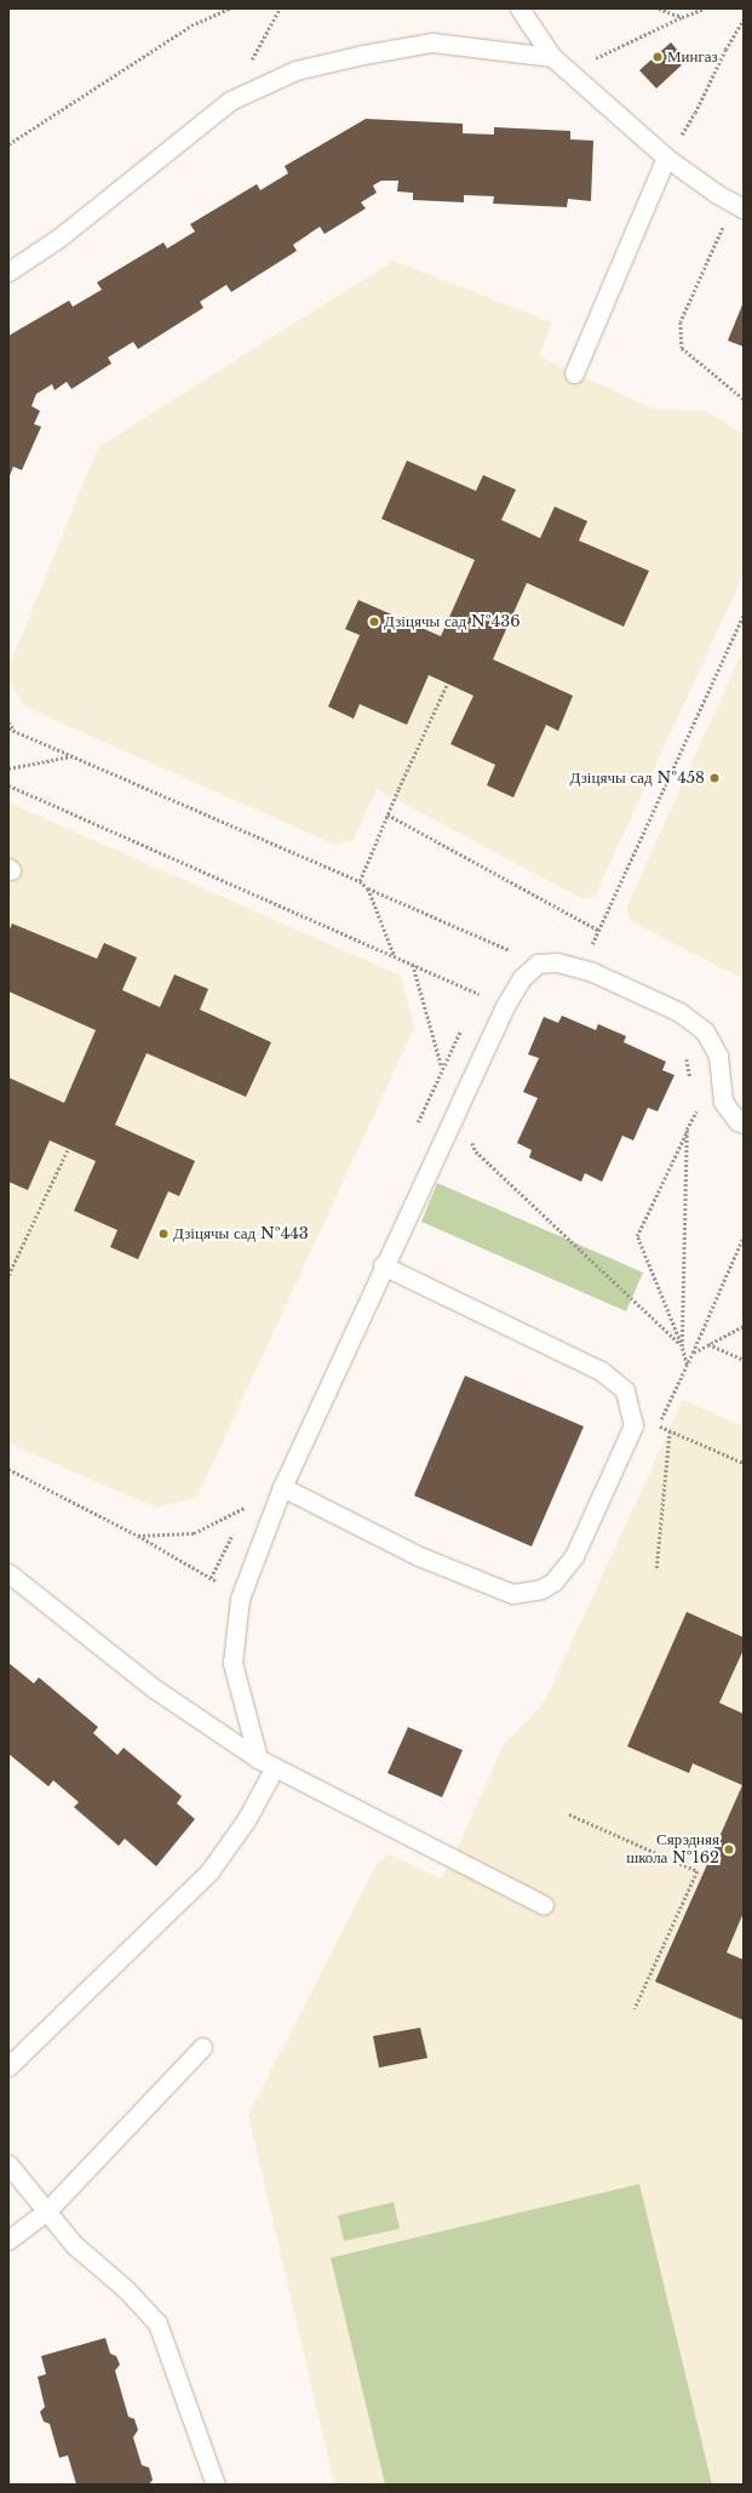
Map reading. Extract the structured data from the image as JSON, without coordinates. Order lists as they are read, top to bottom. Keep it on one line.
{"places":["Мингаз","Дзіцячы сад №436","Дзіцячы сад №458","Дзіцячы сад №443","Сярэдняя школа №162"]}
